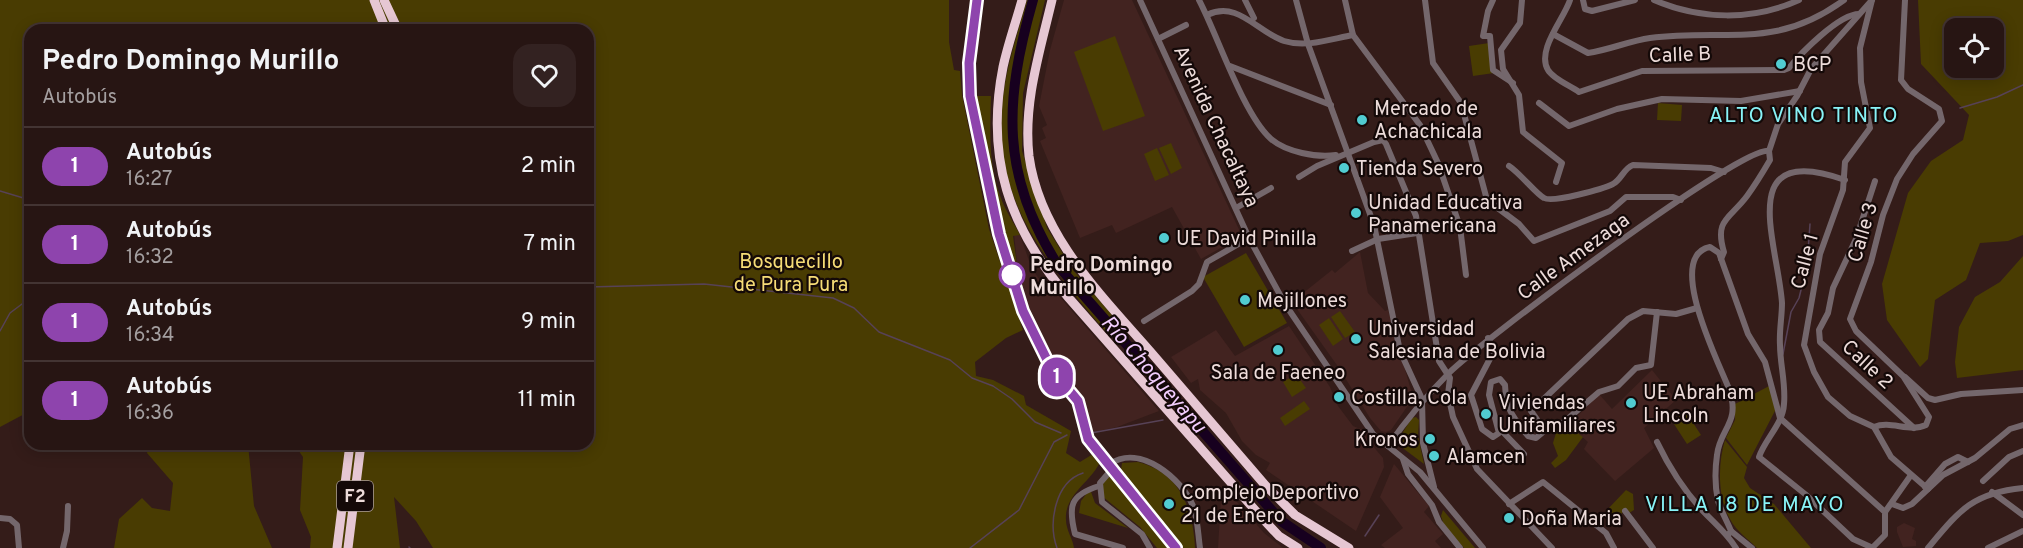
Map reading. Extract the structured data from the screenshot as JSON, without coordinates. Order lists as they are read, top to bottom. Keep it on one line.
{"streets":{"highway":["F2"],"street":["Calle B","Avenida Chacaltaya","Calle 3","Calle Amezaga","Calle 1","Calle 2"]},"crossings":[["Avenida Chacaltaya","Calle Amezaga"],["Calle 3","Calle 2"]],"districts":["ALTO VINO TINTO","VILLA 18 DE MAYO"],"water":["Río Choqueyapu"],"parks":["Bosquecillo de Pura Pura"],"places":["BCP","Mercado de Achachicala","Tienda Severo","Unidad Educativa Panamericana","UE David Pinilla","Pedro Domingo Murillo","Mejillones","Universidad Salesiana de Bolivia","Sala de Faeneo","Costilla, Cola","UE Abraham Lincoln","Viviendas Unifamiliares","Kronos","Alamcen","Complejo Deportivo 21 de Enero","Doña Maria"],"lines":["bus line 1"],"page":{"on_map":"1","heading":["Pedro Domingo Murillo","Autobús"],"list":[{"mark":"1","name":"Autobús","note":"16:27","value":"2 min"},{"mark":"1","name":"Autobús","note":"16:32","value":"7 min"},{"mark":"1","name":"Autobús","note":"16:34","value":"9 min"},{"mark":"1","name":"Autobús","note":"16:36","value":"11 min"}]}}
